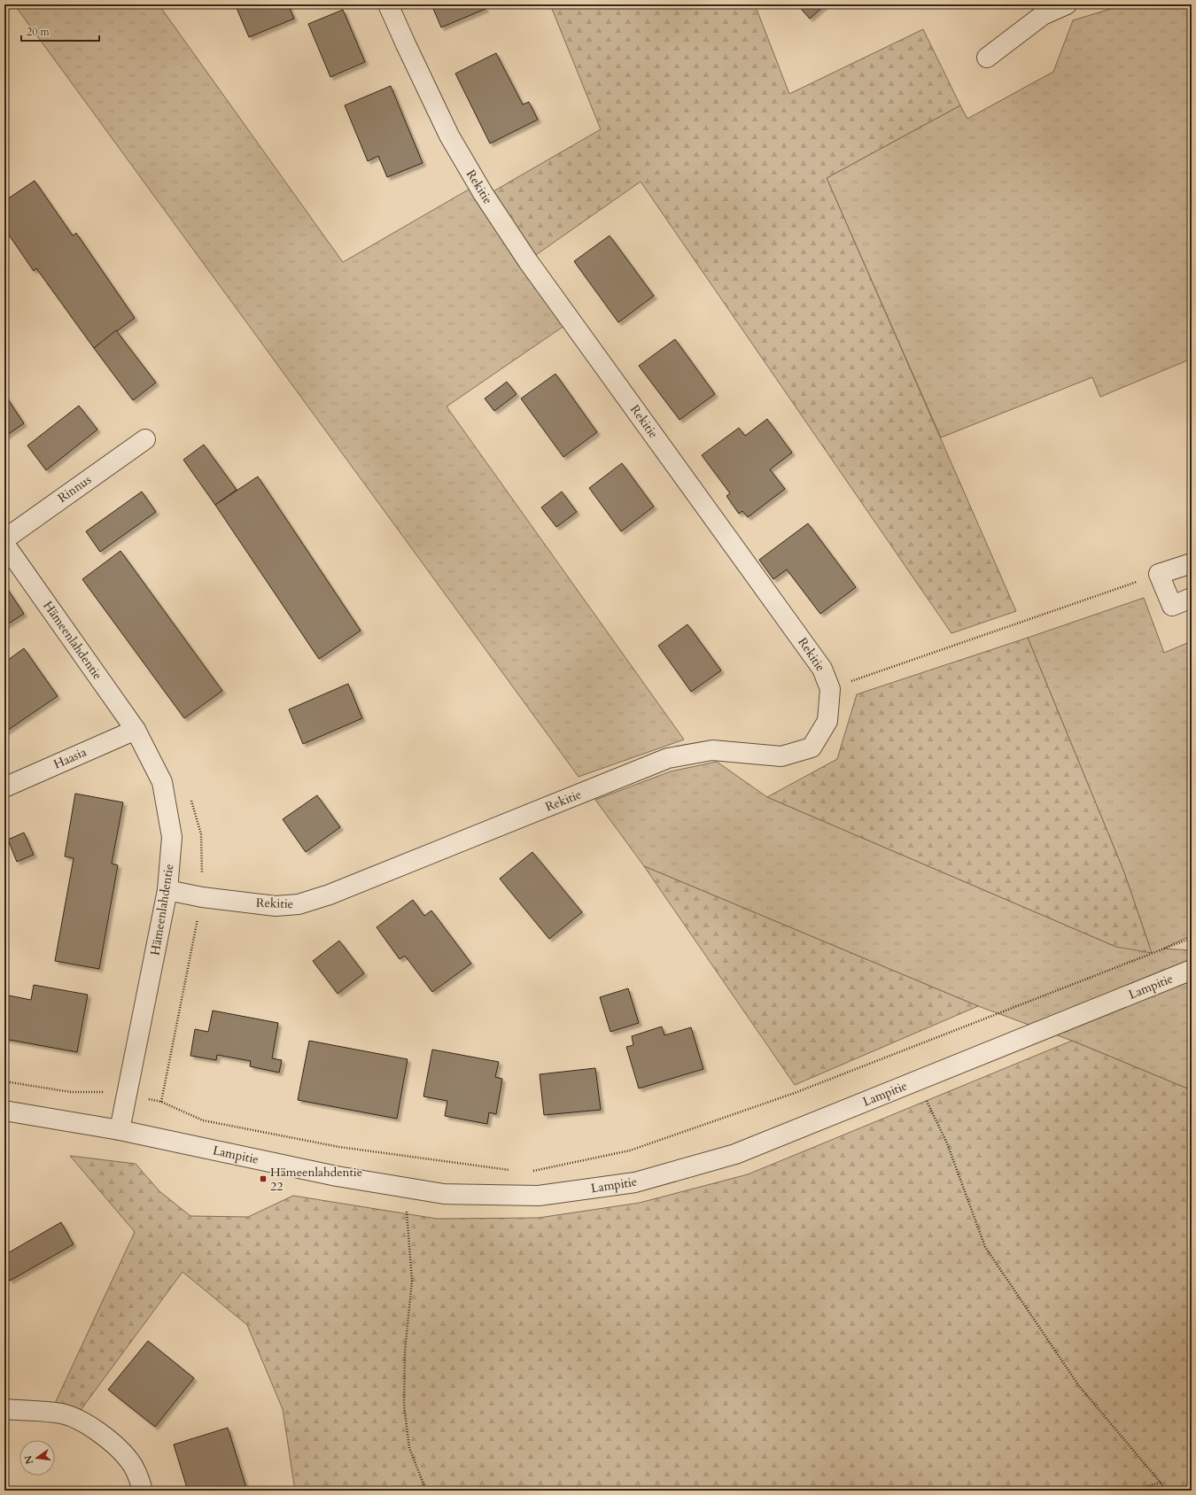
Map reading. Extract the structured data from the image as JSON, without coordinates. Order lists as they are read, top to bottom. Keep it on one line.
{"streets":{"street":["Rekitie","Rinnus","Hämeenlahdentie","Haasia","Lampitie"]},"crossings":[["Rekitie","Hämeenlahdentie"],["Hämeenlahdentie","Haasia"],["Hämeenlahdentie","Lampitie"]],"places":{"transit":["Hämeenlahdentie 22"]},"scale_bar":"20 m","north":"left"}
